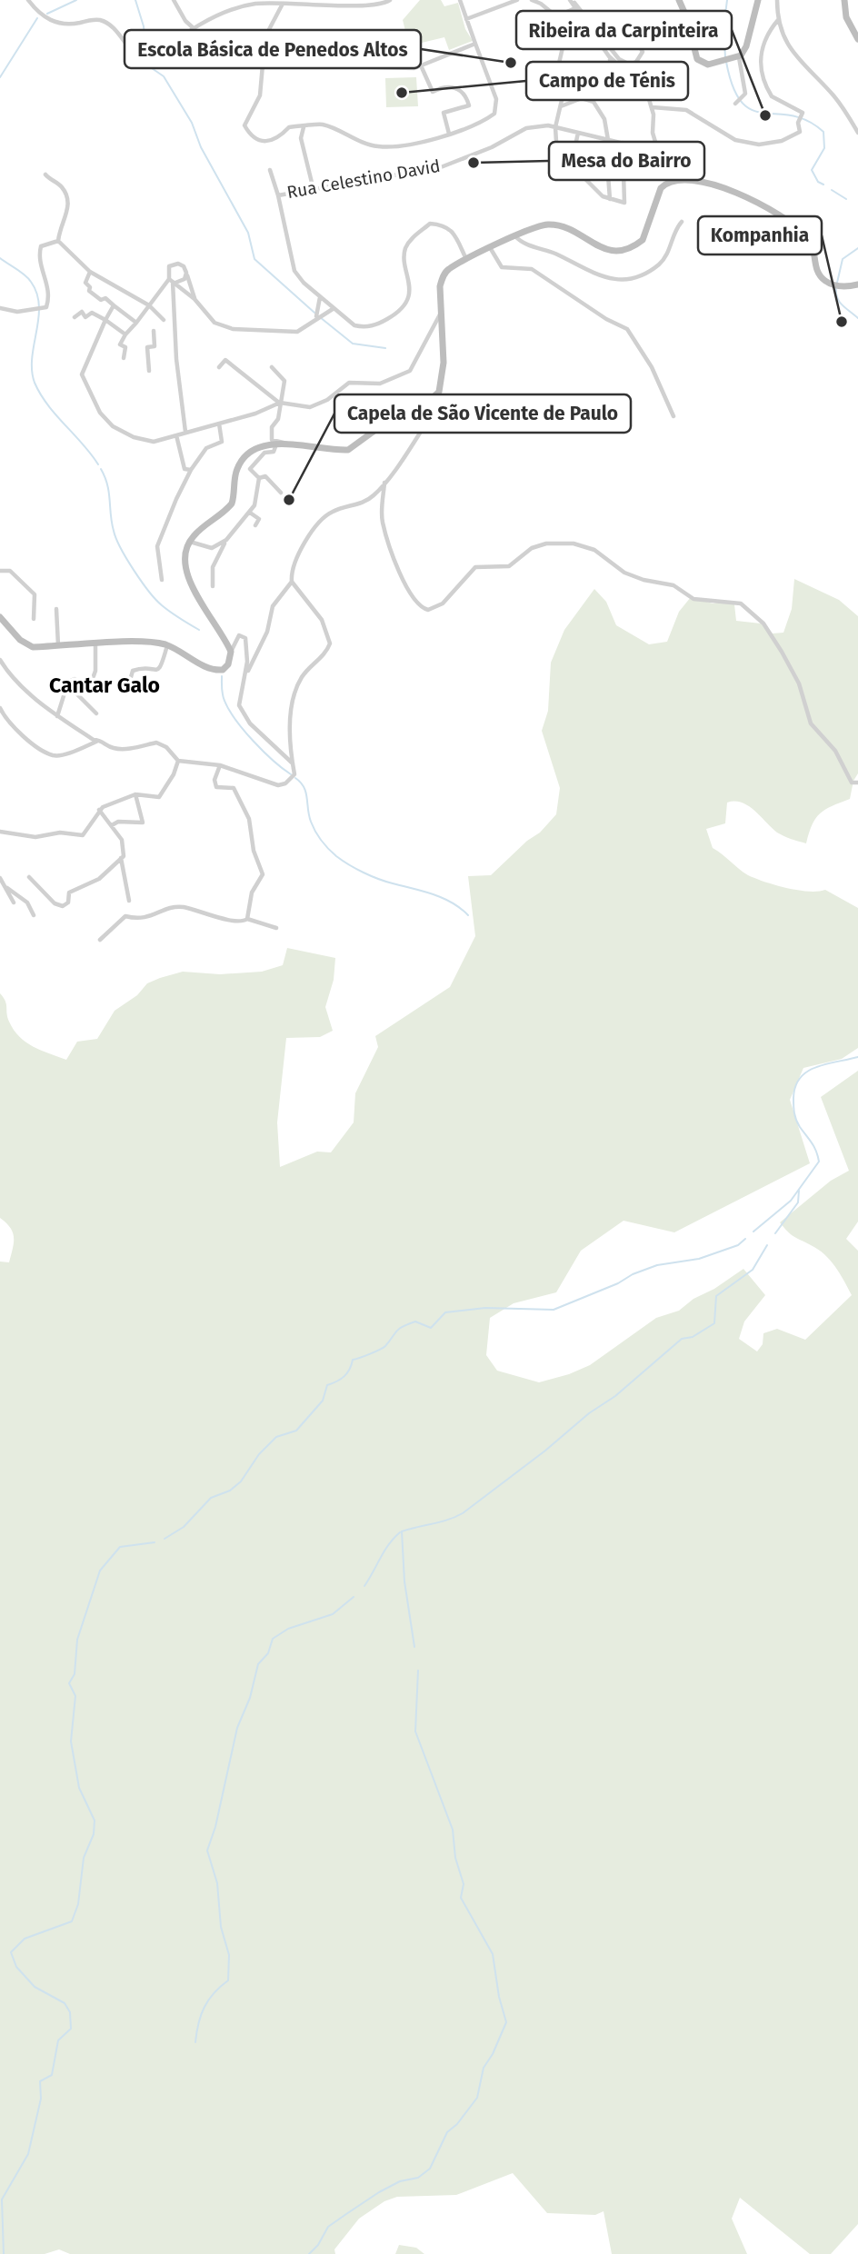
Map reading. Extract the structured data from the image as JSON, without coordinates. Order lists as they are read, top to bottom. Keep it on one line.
{"streets":{"street":["Rua Celestino David"]},"districts":["Cantar Galo"],"places":["Escola Básica de Penedos Altos","Campo de Ténis","Ribeira da Carpinteira","Mesa do Bairro","Kompanhia","Capela de São Vicente de Paulo"]}
